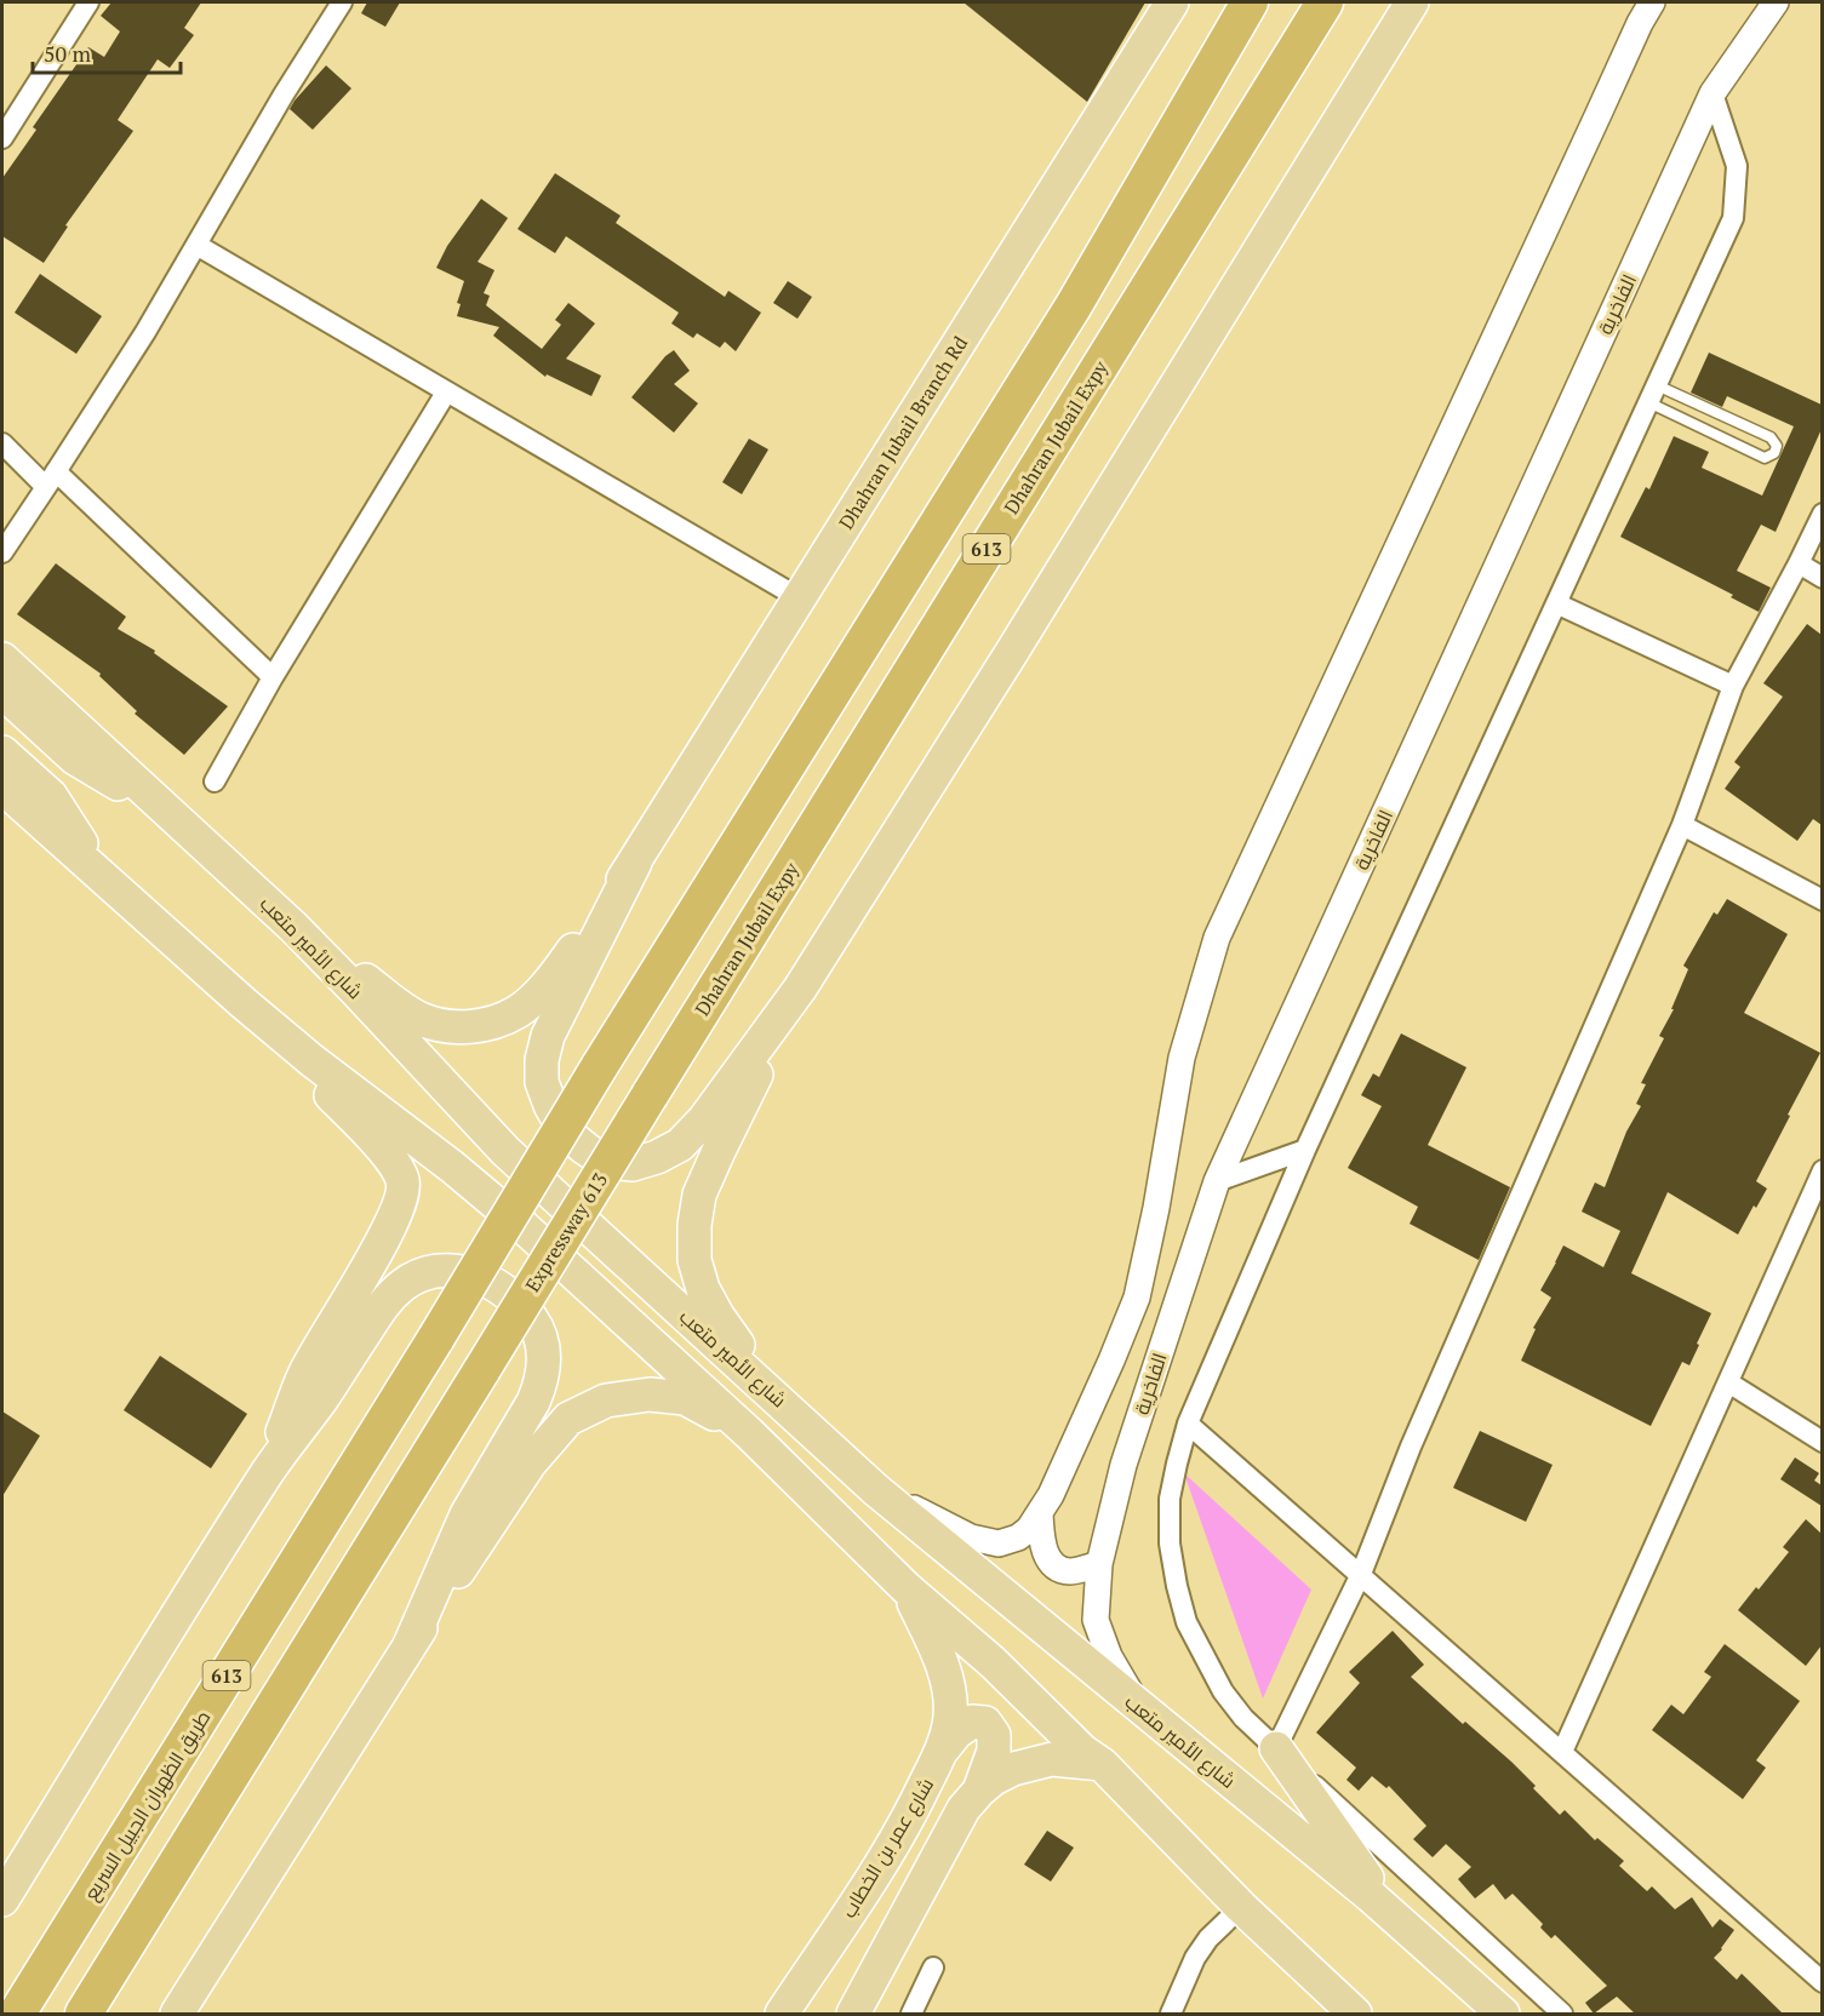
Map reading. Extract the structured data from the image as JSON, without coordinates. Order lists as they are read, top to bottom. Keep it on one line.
{"streets":{"highway":["Dhahran Jubail Expy","613","Expressway 613","طريق الظهران الجبيل السريع"],"main road":["Dhahran Jubail Branch Rd","شارع الأمير متعب","شارع عمر بن الخطاب"],"street":["الفاخرية"]},"crossings":[["الفاخرية","شارع الأمير متعب"],["Dhahran Jubail Expy","Expressway 613"]],"scale_bar":"50 m"}
